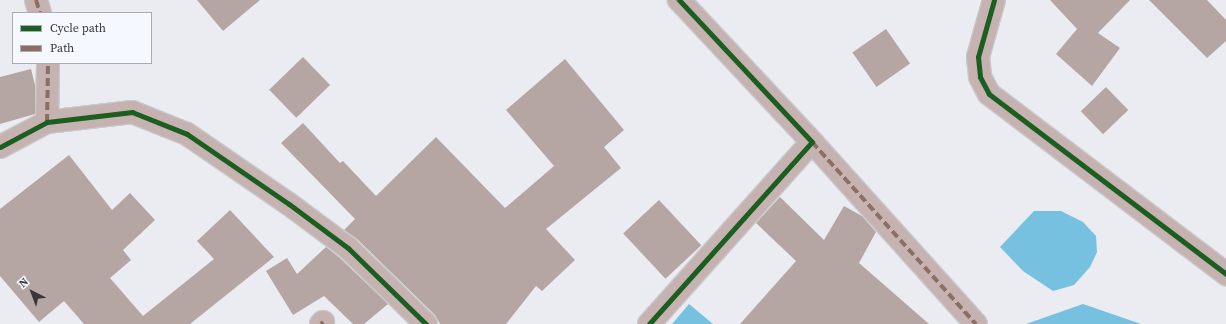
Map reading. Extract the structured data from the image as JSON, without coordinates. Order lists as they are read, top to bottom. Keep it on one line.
{"legend":["Cycle path","Path"],"north":"top left"}
